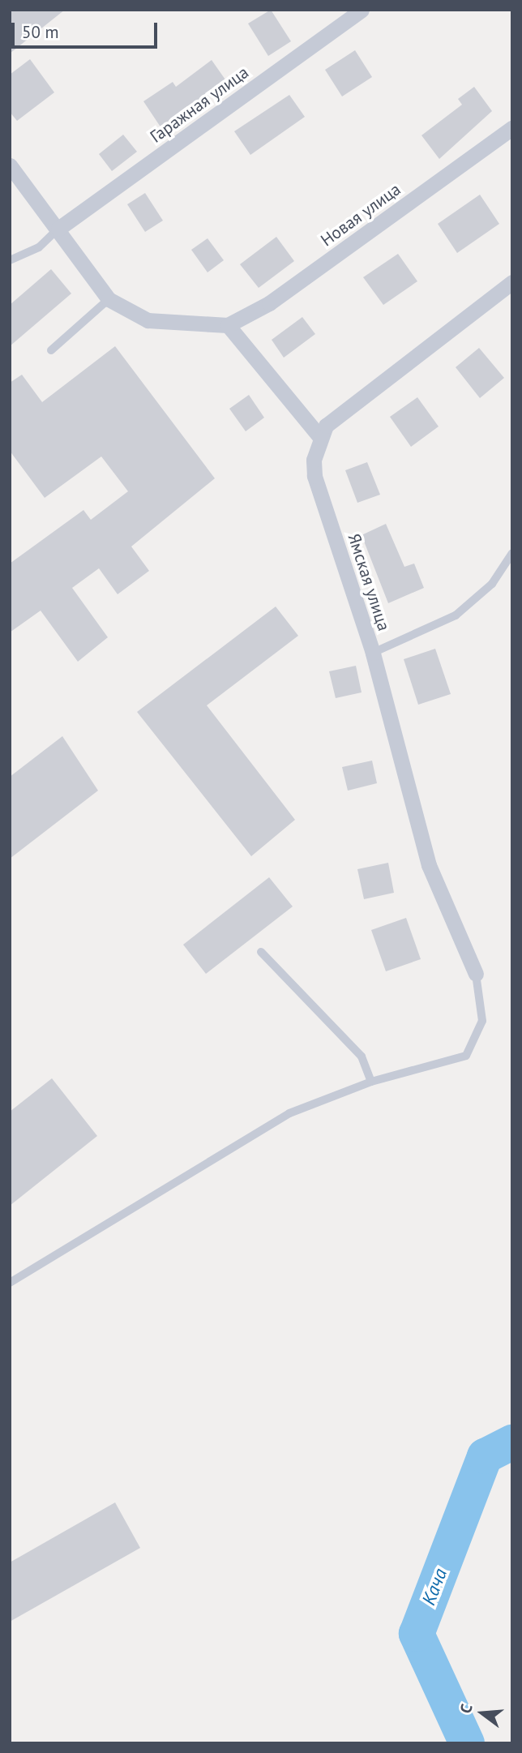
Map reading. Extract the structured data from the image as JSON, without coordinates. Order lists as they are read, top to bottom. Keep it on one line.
{"streets":{"street":["Гаражная улица","Новая улица","Ямская улица"]},"water":["Кача"],"scale_bar":"50 m","north":"left"}
